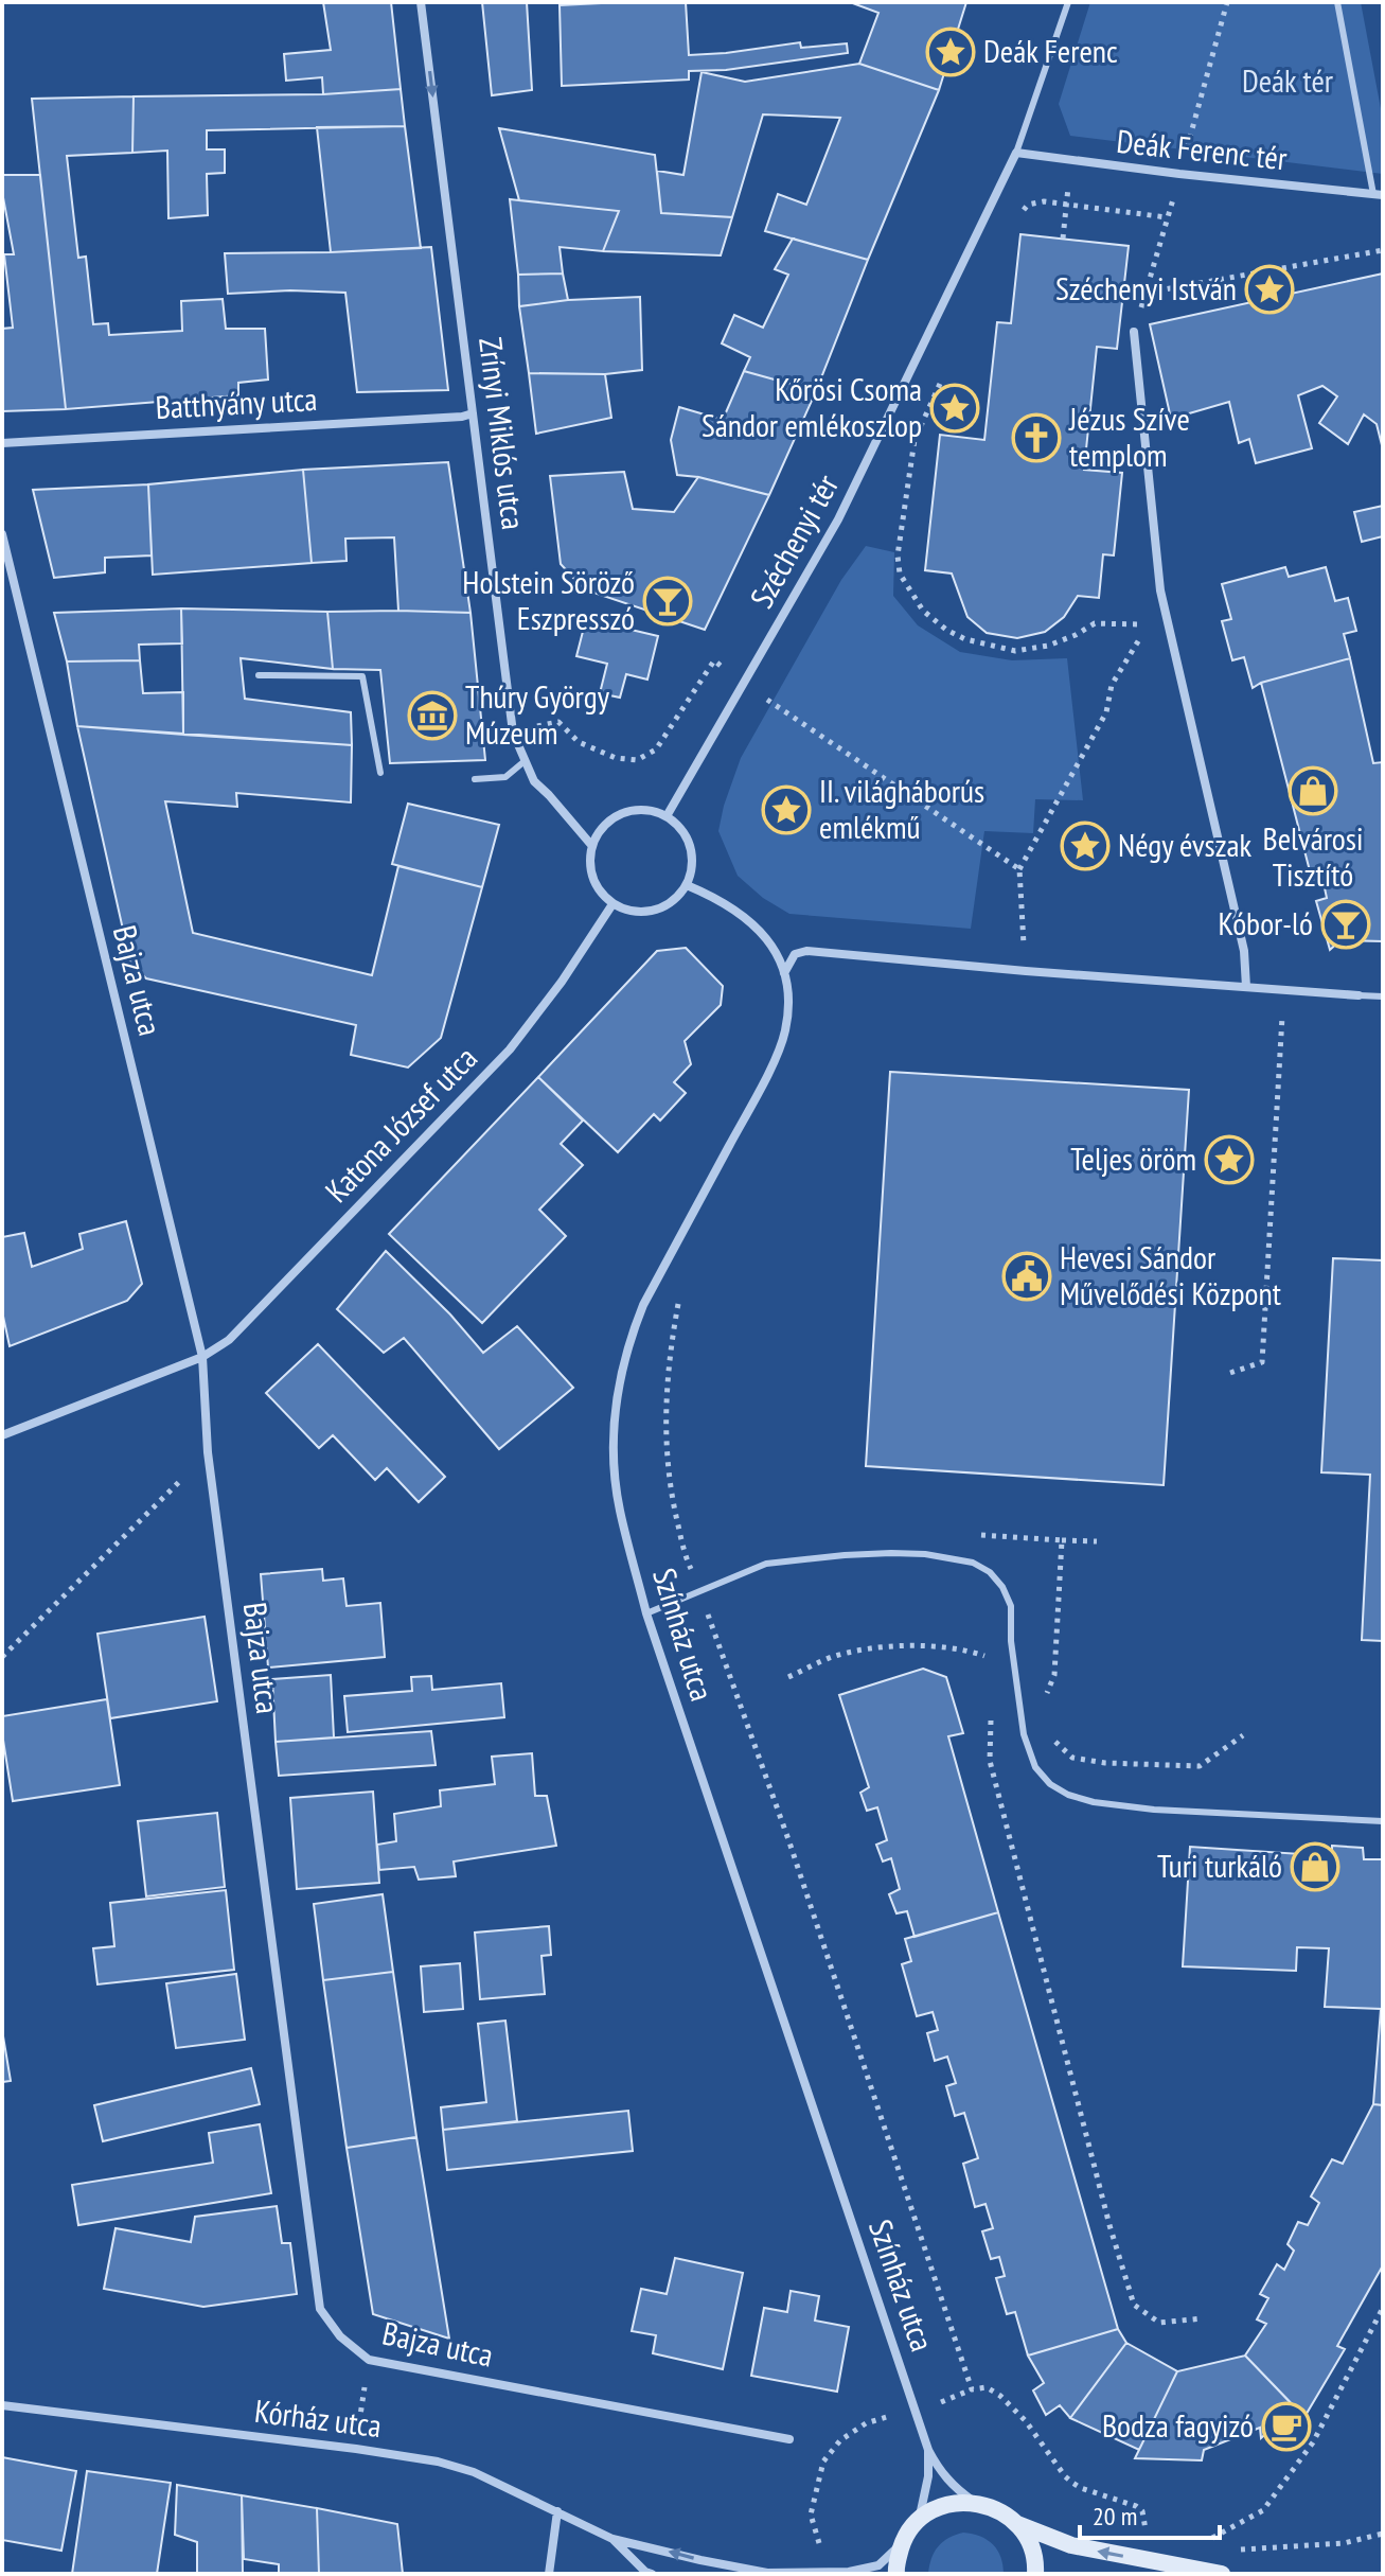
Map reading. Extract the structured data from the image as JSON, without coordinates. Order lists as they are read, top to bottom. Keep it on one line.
{"streets":{"street":["Deák Ferenc tér","Batthyány utca","Zrínyi Miklós utca","Széchenyi tér","Bajza utca","Katona József utca","Színház utca","Kórház utca"]},"crossings":[["Deák Ferenc tér","Széchenyi tér"],["Batthyány utca","Zrínyi Miklós utca"],["Zrínyi Miklós utca","Széchenyi tér"],["Zrínyi Miklós utca","Katona József utca"],["Zrínyi Miklós utca","Színház utca"],["Széchenyi tér","Katona József utca"],["Széchenyi tér","Színház utca"],["Bajza utca","Katona József utca"],["Katona József utca","Színház utca"]],"one_way":["Zrínyi Miklós utca"],"parks":["Deák tér"],"places":{"place":["Deák Ferenc","Széchenyi István","Kőrösi Csoma Sándor emlékoszlop","II. világháborús emlékmű","Négy évszak","Teljes öröm"],"church":["Jézus Szíve templom"],"bar":["Holstein Söröző Eszpresszó","Kóbor-ló"],"museum":["Thúry György Múzeum"],"shop":["Belvárosi Tisztító","Turi turkáló"],"public building":["Hevesi Sándor Művelődési Központ"],"cafe":["Bodza fagyizó"]},"scale_bar":"20 m"}
